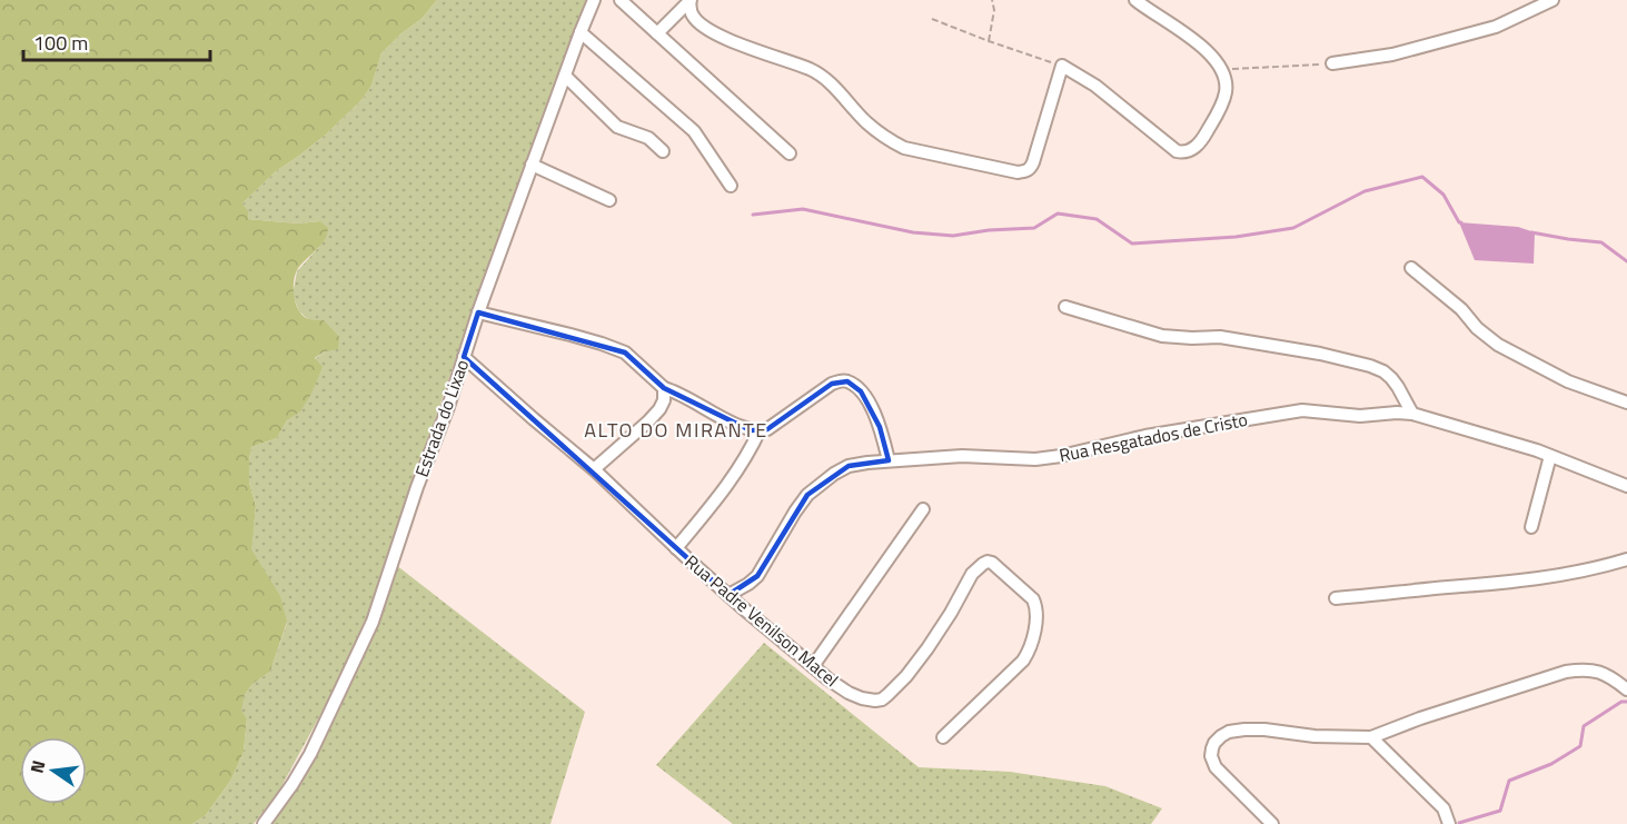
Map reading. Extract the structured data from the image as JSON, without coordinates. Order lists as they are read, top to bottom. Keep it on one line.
{"streets":{"street":["Estrada do Lixao","Rua Resgatados de Cristo","Rua Padre Venilson Macel"]},"crossings":[["Estrada do Lixao","Rua Padre Venilson Macel"],["Rua Resgatados de Cristo","Rua Padre Venilson Macel"]],"districts":["ALTO DO MIRANTE"],"scale_bar":"100 m","north":"left"}
